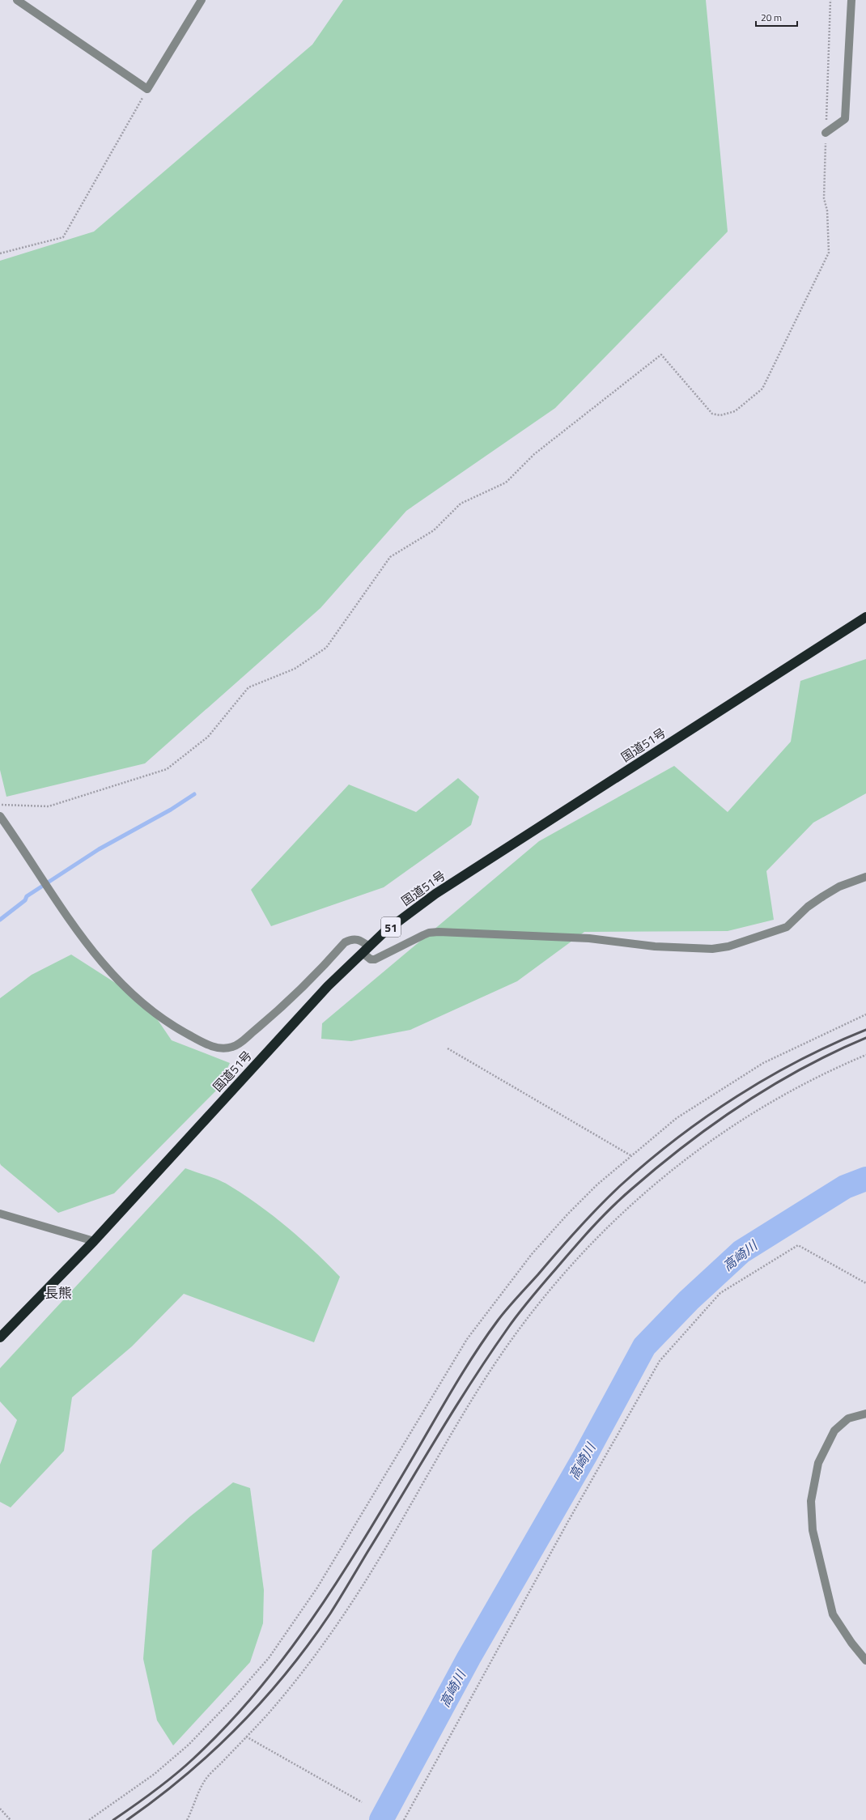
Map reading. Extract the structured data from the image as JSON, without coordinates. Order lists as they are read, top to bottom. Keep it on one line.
{"streets":{"highway":["国道51号","51"]},"districts":["長熊"],"water":["高崎川"],"scale_bar":"20 m"}
